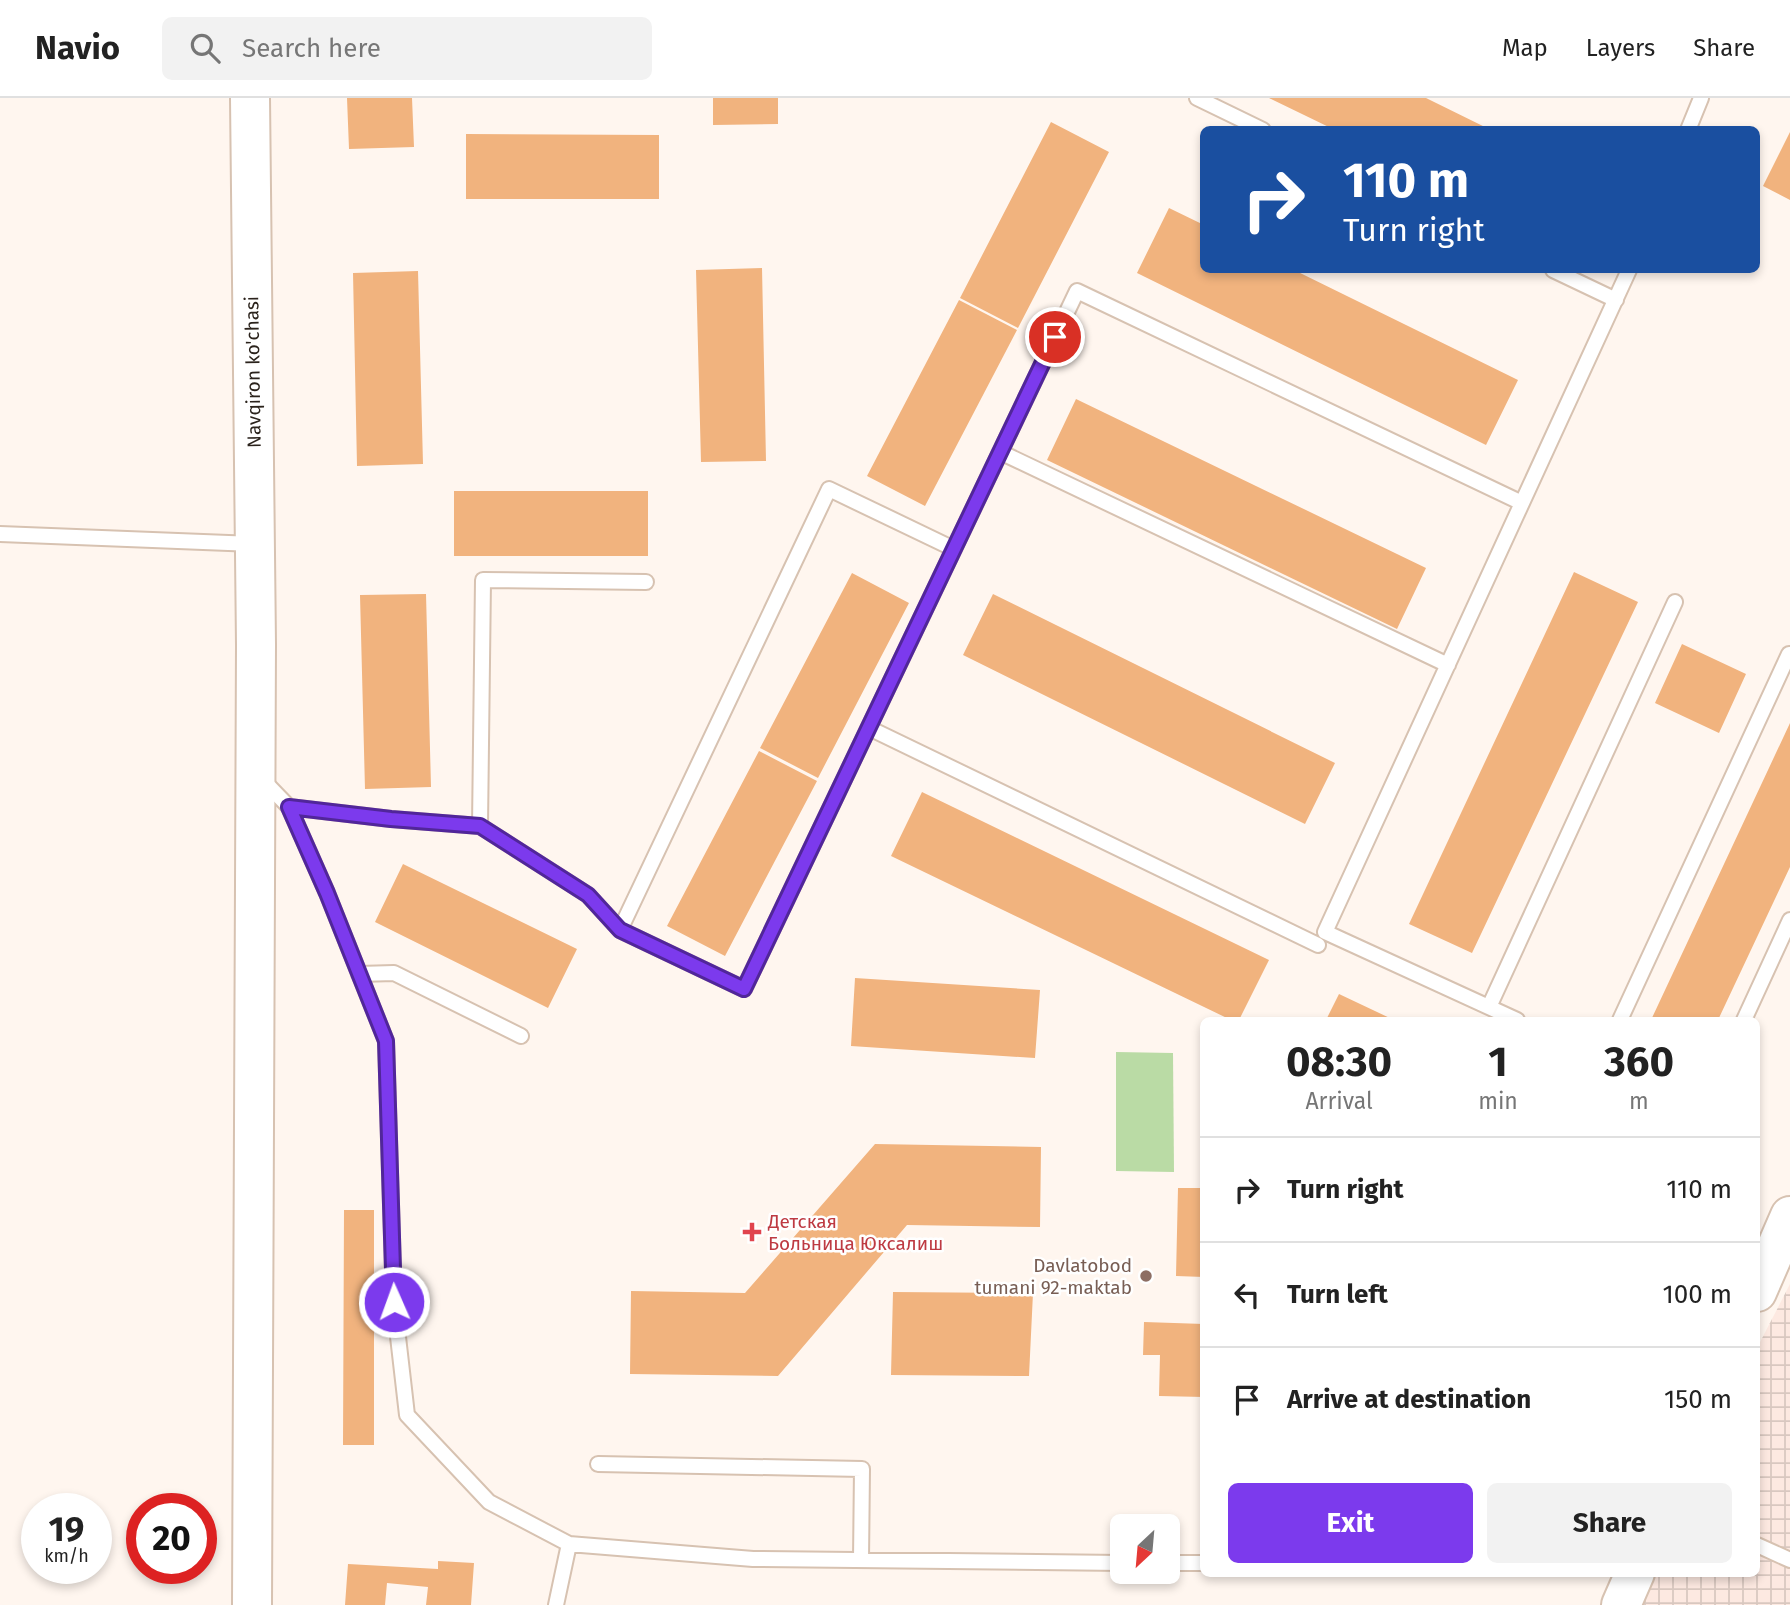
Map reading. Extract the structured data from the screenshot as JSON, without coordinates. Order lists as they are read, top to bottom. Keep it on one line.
{"streets":{"main road":["Navqiron ko'chasi"]},"places":{"health":["Детская Больница Юксалиш"],"other":["Davlatobod tumani 92-maktab"]},"north":"bottom left","page":{"header":"Navio","search":"Search here","nav":["Map","Layers","Share"],"turn":["110 m","Turn right"],"eta":["08:30","Arrival","1","min","360","m"],"list":[{"name":"Turn right","value":"110 m"},{"name":"Turn left","value":"100 m"},{"name":"Arrive at destination","value":"150 m"}],"buttons":["Exit","Share"],"speed":"19 km/h","limit":"20"}}
